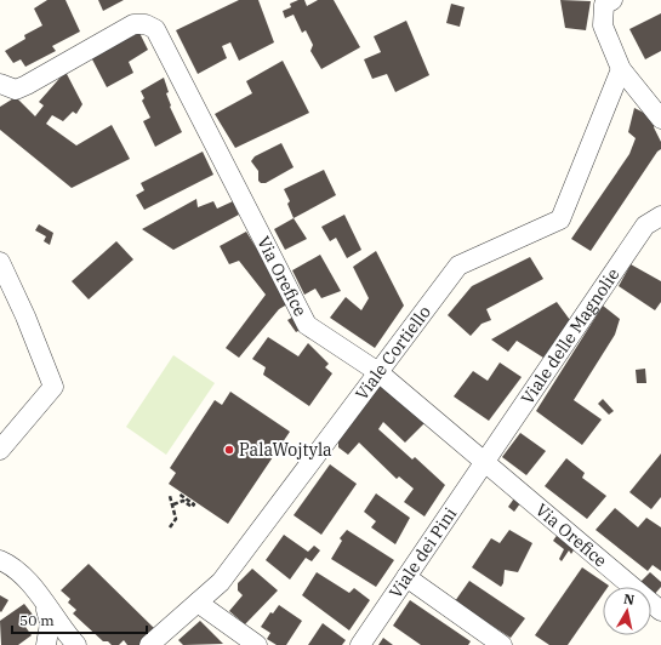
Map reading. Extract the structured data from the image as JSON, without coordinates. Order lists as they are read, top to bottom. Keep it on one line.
{"streets":{"street":["Via Orefice","Viale delle Magnolie","Viale Cortiello","Viale dei Pini"]},"crossings":[["Via Orefice","Viale delle Magnolie"],["Via Orefice","Viale Cortiello"],["Via Orefice","Viale dei Pini"],["Viale delle Magnolie","Viale dei Pini"]],"places":["PalaWojtyla"],"scale_bar":"50 m","north":"top"}
